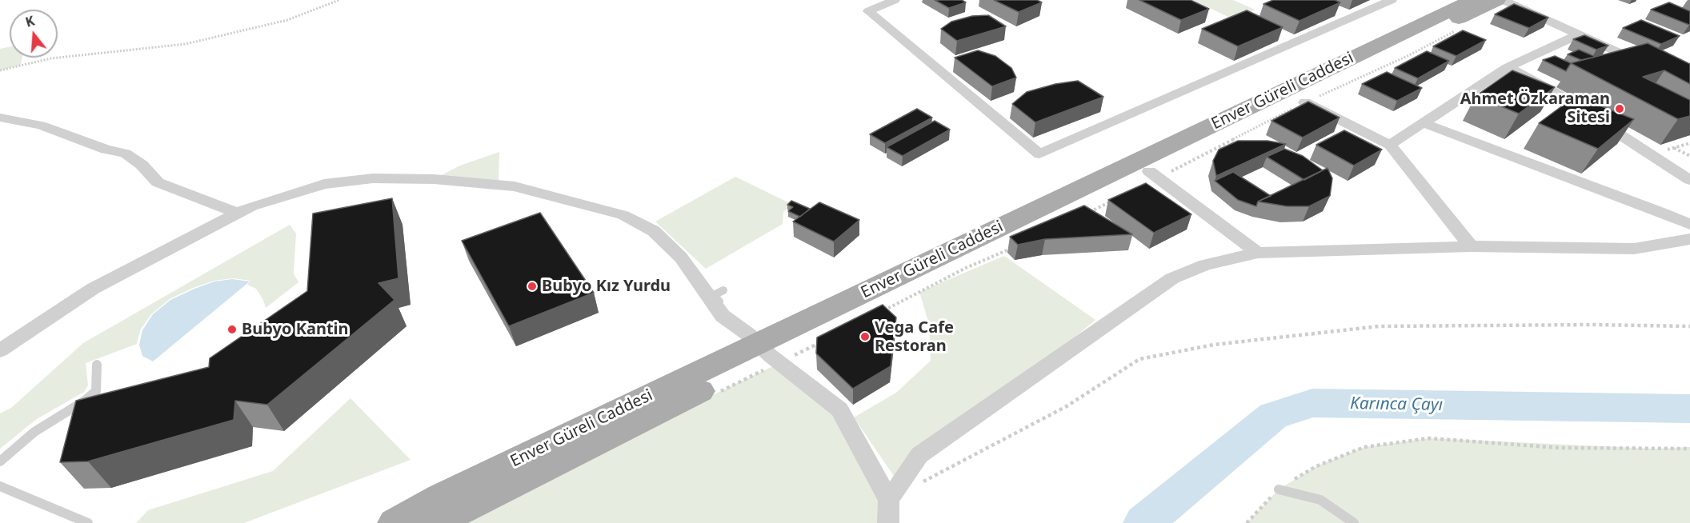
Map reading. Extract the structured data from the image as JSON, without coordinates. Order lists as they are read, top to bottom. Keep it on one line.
{"streets":{"main road":["Enver Güreli Caddesi"]},"water":["Karınca Çayı"],"places":["Ahmet Özkaraman Sitesi","Bubyo Kız Yurdu","Bubyo Kantin","Vega Cafe Restoran"],"north":"top"}
